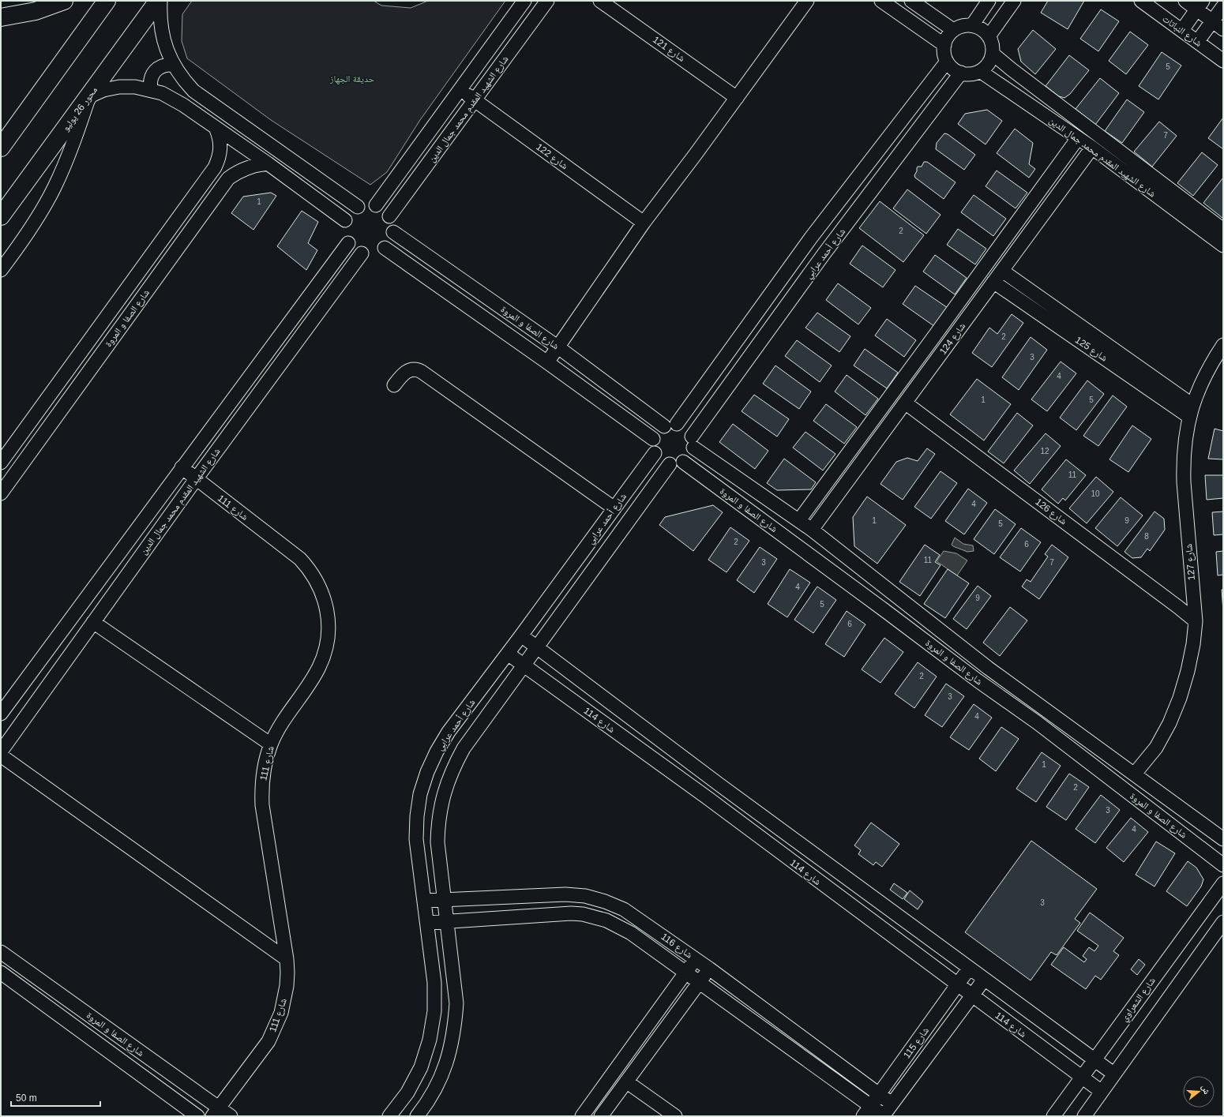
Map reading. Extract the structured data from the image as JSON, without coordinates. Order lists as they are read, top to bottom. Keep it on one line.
{"streets":{"main road":["محور 26 يوليو"],"street":["شارع النباتات","شارع 121","شارع الشهيد المقدم محمد جمال الدين","شارع 122","شارع أحمد عرابي","شارع الصفا و المروة","شارع 124","شارع 125","شارع 111","شارع 126","شارع 127","شارع 114","شارع 116","شارع الشعراوي","شارع 115"]},"crossings":[["شارع الشهيد المقدم محمد جمال الدين","شارع 122"],["شارع الشهيد المقدم محمد جمال الدين","شارع أحمد عرابي"],["شارع الشهيد المقدم محمد جمال الدين","شارع الصفا و المروة"],["شارع الشهيد المقدم محمد جمال الدين","شارع 124"],["شارع الشهيد المقدم محمد جمال الدين","شارع 111"],["شارع أحمد عرابي","شارع الصفا و المروة"],["شارع أحمد عرابي","شارع 114"],["شارع أحمد عرابي","شارع 116"],["شارع الصفا و المروة","شارع 124"],["شارع الصفا و المروة","شارع 111"],["شارع الصفا و المروة","شارع 127"],["شارع 124","شارع 125"],["شارع 124","شارع 126"],["شارع 125","شارع 127"],["شارع 126","شارع 127"],["شارع 114","شارع الشعراوي"],["شارع 114","شارع 115"],["شارع 116","شارع 115"]],"parks":["حديقة الجهاز"],"house_numbers":["5","7","1","2","2","3","4","1","5","12","11","10","4","1","9","5","8","2","6","11","3","7","4","9","5","6","2","3","4","1","2","3","4","3"],"scale_bar":"50 m","north":"right"}
